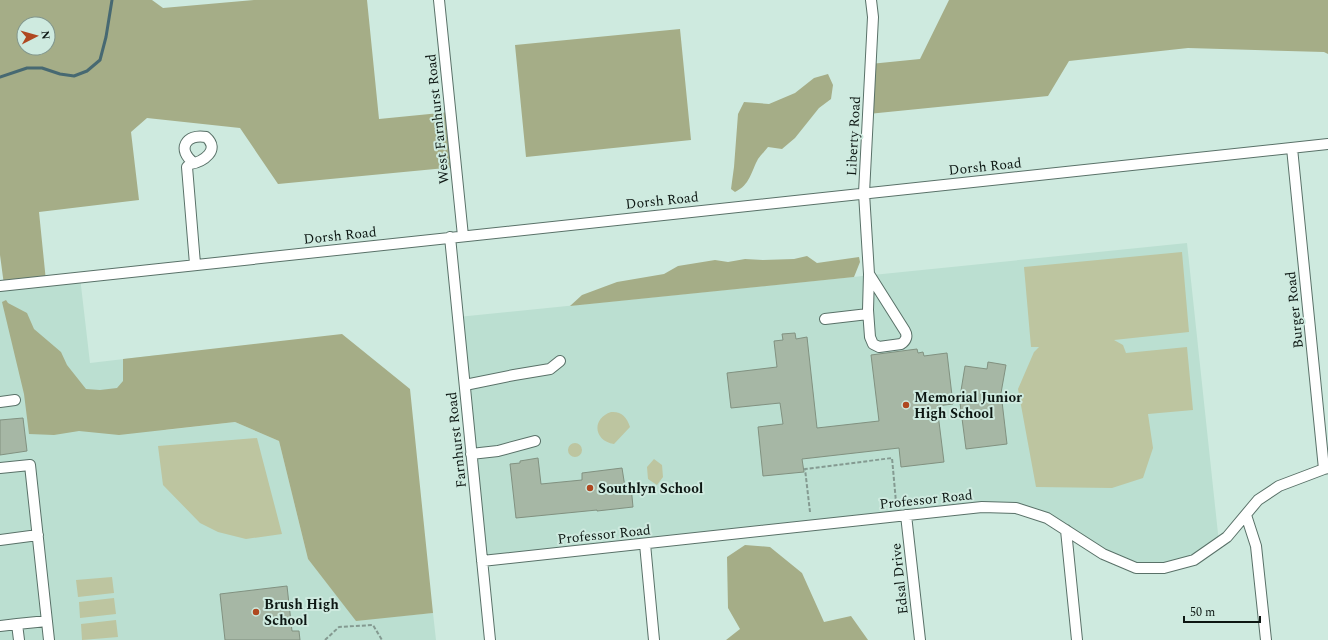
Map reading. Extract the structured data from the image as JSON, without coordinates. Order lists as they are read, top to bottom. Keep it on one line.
{"streets":{"street":["West Farnhurst Road","Liberty Road","Dorsh Road","Burger Road","Farnhurst Road","Professor Road","Edsal Drive"]},"crossings":[["West Farnhurst Road","Dorsh Road"],["Liberty Road","Dorsh Road"],["Dorsh Road","Burger Road"],["Dorsh Road","Farnhurst Road"],["Burger Road","Professor Road"],["Farnhurst Road","Professor Road"],["Professor Road","Edsal Drive"]],"places":["Memorial Junior High School","Southlyn School","Brush High School"],"scale_bar":"50 m","north":"right"}
